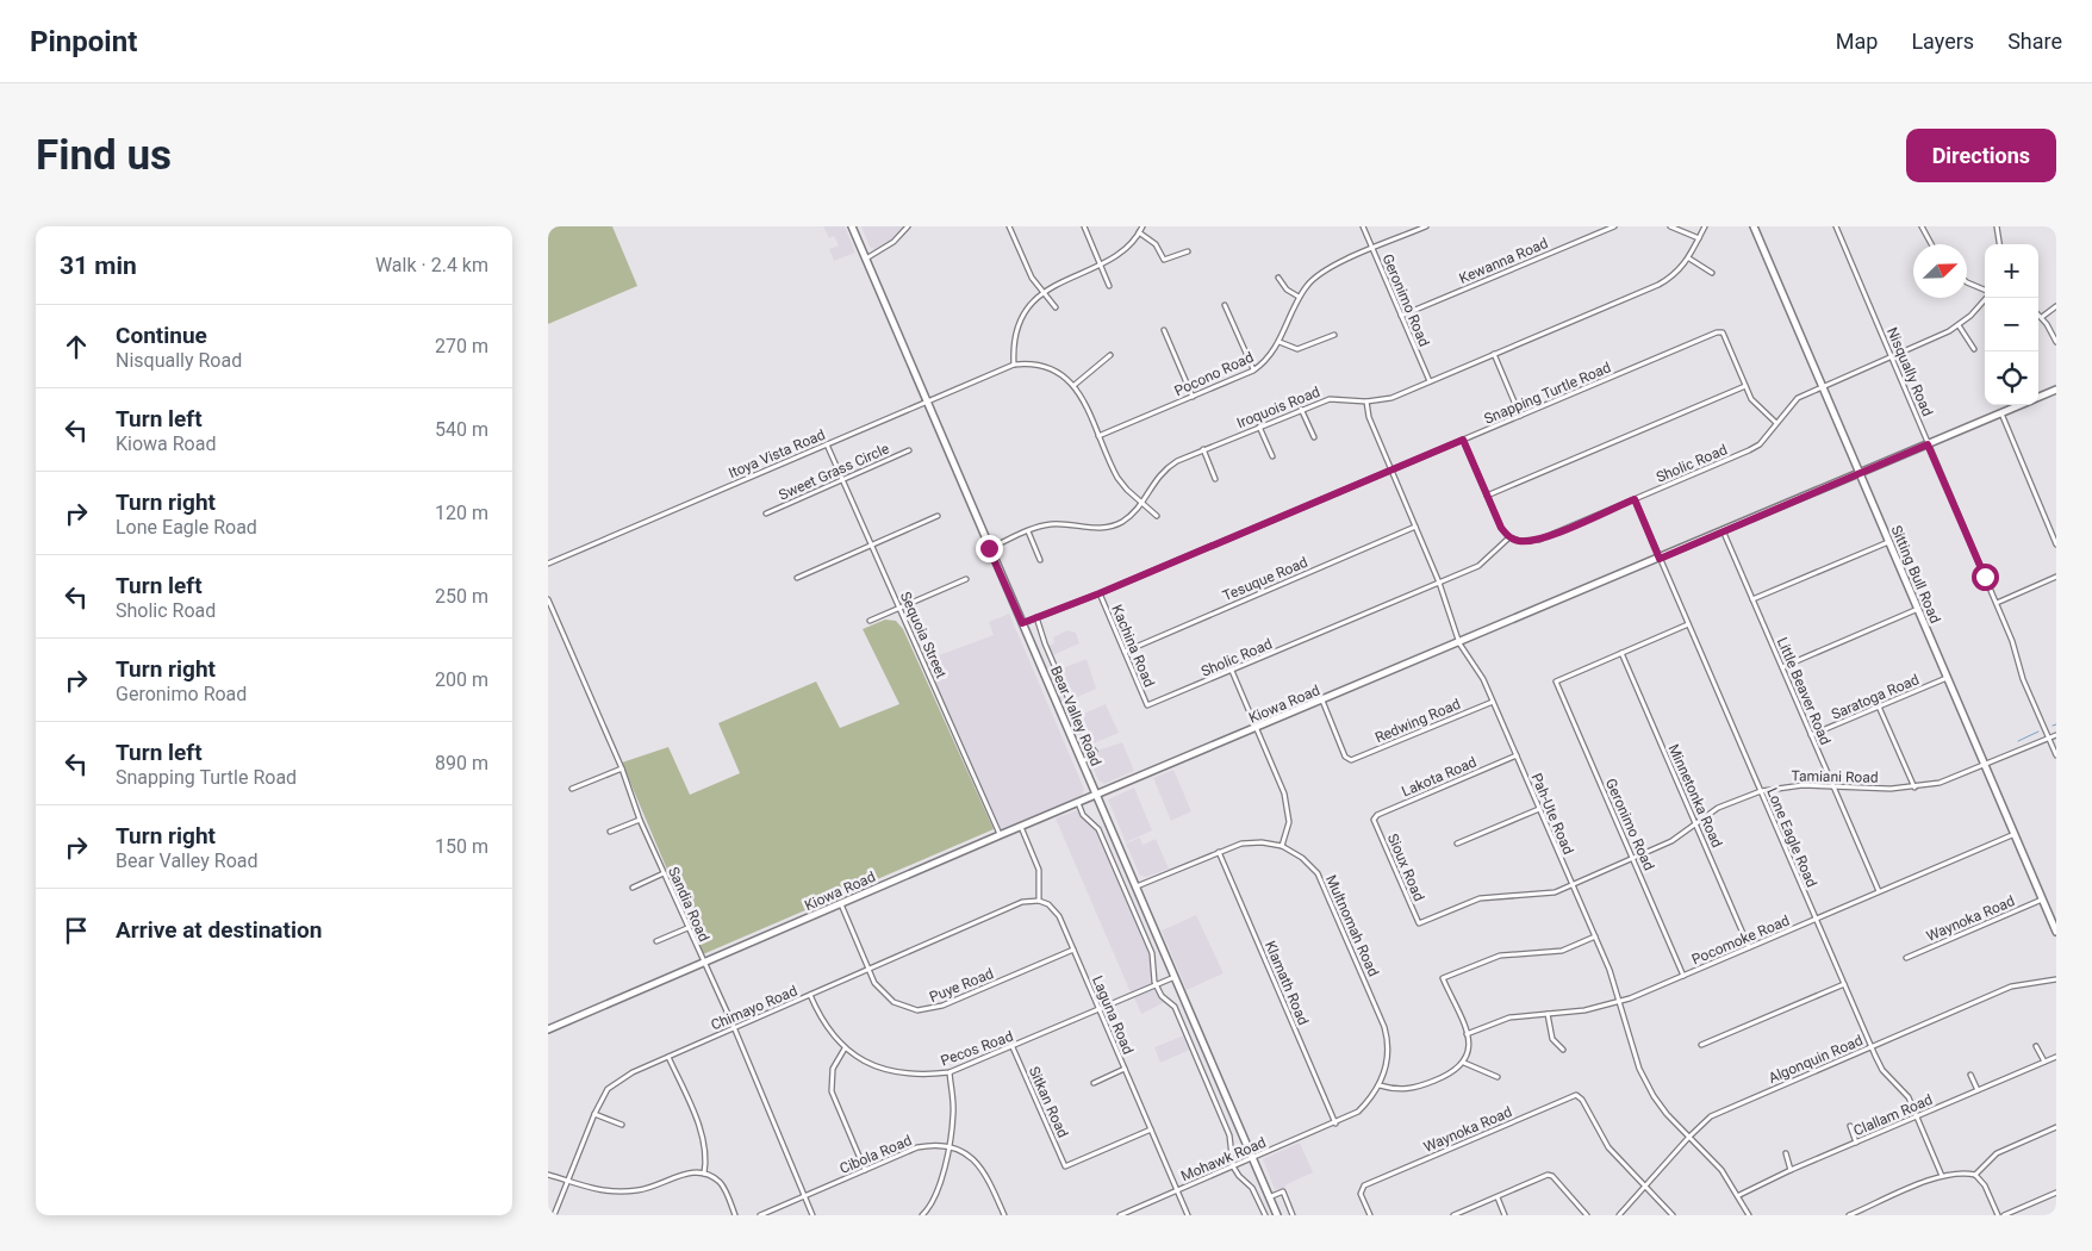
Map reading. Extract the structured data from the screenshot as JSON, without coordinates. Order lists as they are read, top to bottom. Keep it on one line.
{"streets":{"street":["Kewanna Road","Geronimo Road","Nisqually Road","Pocono Road","Snapping Turtle Road","Iroquois Road","Itoya Vista Road","Sholic Road","Sweet Grass Circle","Sitting Bull Road","Tesuque Road","Sequoia Street","Kachina Road","Little Beaver Road","Saratoga Road","Kiowa Road","Bear Valley Road","Redwing Road","Lakota Road","Tamiani Road","Minnetonka Road","Pah-Ute Road","Lone Eagle Road","Sioux Road","Sandia Road","Waynoka Road","Multnomah Road","Pocomoke Road","Klamath Road","Puye Road","Chimayo Road","Laguna Road","Pecos Road","Algonquin Road","Sitkan Road","Clallam Road","Cibola Road","Mohawk Road"]},"crossings":[["Kewanna Road","Geronimo Road"],["Geronimo Road","Pocono Road"],["Geronimo Road","Iroquois Road"],["Geronimo Road","Tamiani Road"],["Geronimo Road","Minnetonka Road"],["Geronimo Road","Pocomoke Road"],["Nisqually Road","Sholic Road"],["Nisqually Road","Kiowa Road"],["Nisqually Road","Tamiani Road"],["Snapping Turtle Road","Kachina Road"],["Snapping Turtle Road","Bear Valley Road"],["Snapping Turtle Road","Pah-Ute Road"],["Iroquois Road","Bear Valley Road"],["Iroquois Road","Pah-Ute Road"],["Itoya Vista Road","Sequoia Street"],["Itoya Vista Road","Bear Valley Road"],["Sholic Road","Sitting Bull Road"],["Sholic Road","Kachina Road"],["Sholic Road","Pah-Ute Road"],["Sholic Road","Lone Eagle Road"],["Sweet Grass Circle","Sequoia Street"],["Sitting Bull Road","Saratoga Road"],["Sitting Bull Road","Kiowa Road"],["Sitting Bull Road","Tamiani Road"],["Sitting Bull Road","Waynoka Road"],["Sitting Bull Road","Pocomoke Road"],["Tesuque Road","Kachina Road"],["Tesuque Road","Pah-Ute Road"],["Sequoia Street","Kiowa Road"],["Little Beaver Road","Saratoga Road"],["Little Beaver Road","Kiowa Road"],["Little Beaver Road","Tamiani Road"],["Little Beaver Road","Pocomoke Road"],["Kiowa Road","Bear Valley Road"],["Kiowa Road","Redwing Road"],["Kiowa Road","Pah-Ute Road"],["Kiowa Road","Lone Eagle Road"],["Kiowa Road","Sandia Road"],["Kiowa Road","Puye Road"],["Bear Valley Road","Multnomah Road"],["Bear Valley Road","Pecos Road"],["Bear Valley Road","Mohawk Road"],["Redwing Road","Pah-Ute Road"],["Lakota Road","Pah-Ute Road"],["Lakota Road","Sioux Road"],["Tamiani Road","Minnetonka Road"],["Tamiani Road","Pah-Ute Road"],["Tamiani Road","Lone Eagle Road"],["Tamiani Road","Sioux Road"],["Minnetonka Road","Pocomoke Road"],["Pah-Ute Road","Pocomoke Road"],["Pah-Ute Road","Algonquin Road"],["Pah-Ute Road","Clallam Road"],["Lone Eagle Road","Pocomoke Road"],["Lone Eagle Road","Algonquin Road"],["Lone Eagle Road","Clallam Road"],["Sandia Road","Chimayo Road"],["Sandia Road","Cibola Road"],["Waynoka Road","Algonquin Road"],["Multnomah Road","Klamath Road"],["Multnomah Road","Mohawk Road"],["Klamath Road","Mohawk Road"],["Puye Road","Chimayo Road"],["Puye Road","Laguna Road"],["Chimayo Road","Laguna Road"],["Chimayo Road","Pecos Road"],["Laguna Road","Pecos Road"],["Laguna Road","Sitkan Road"],["Laguna Road","Mohawk Road"],["Pecos Road","Sitkan Road"]],"north":"top right","page":{"header":"Pinpoint","nav":["Map","Layers","Share"],"buttons":"Directions","title":"Find us","heading":["31 min","Walk · 2.4 km"],"map_buttons":["+","−"],"list":[["Continue","Nisqually Road","270 m"],["Turn left","Kiowa Road","540 m"],["Turn right","Lone Eagle Road","120 m"],["Turn left","Sholic Road","250 m"],["Turn right","Geronimo Road","200 m"],["Turn left","Snapping Turtle Road","890 m"],["Turn right","Bear Valley Road","150 m"],"Arrive at destination"]}}
